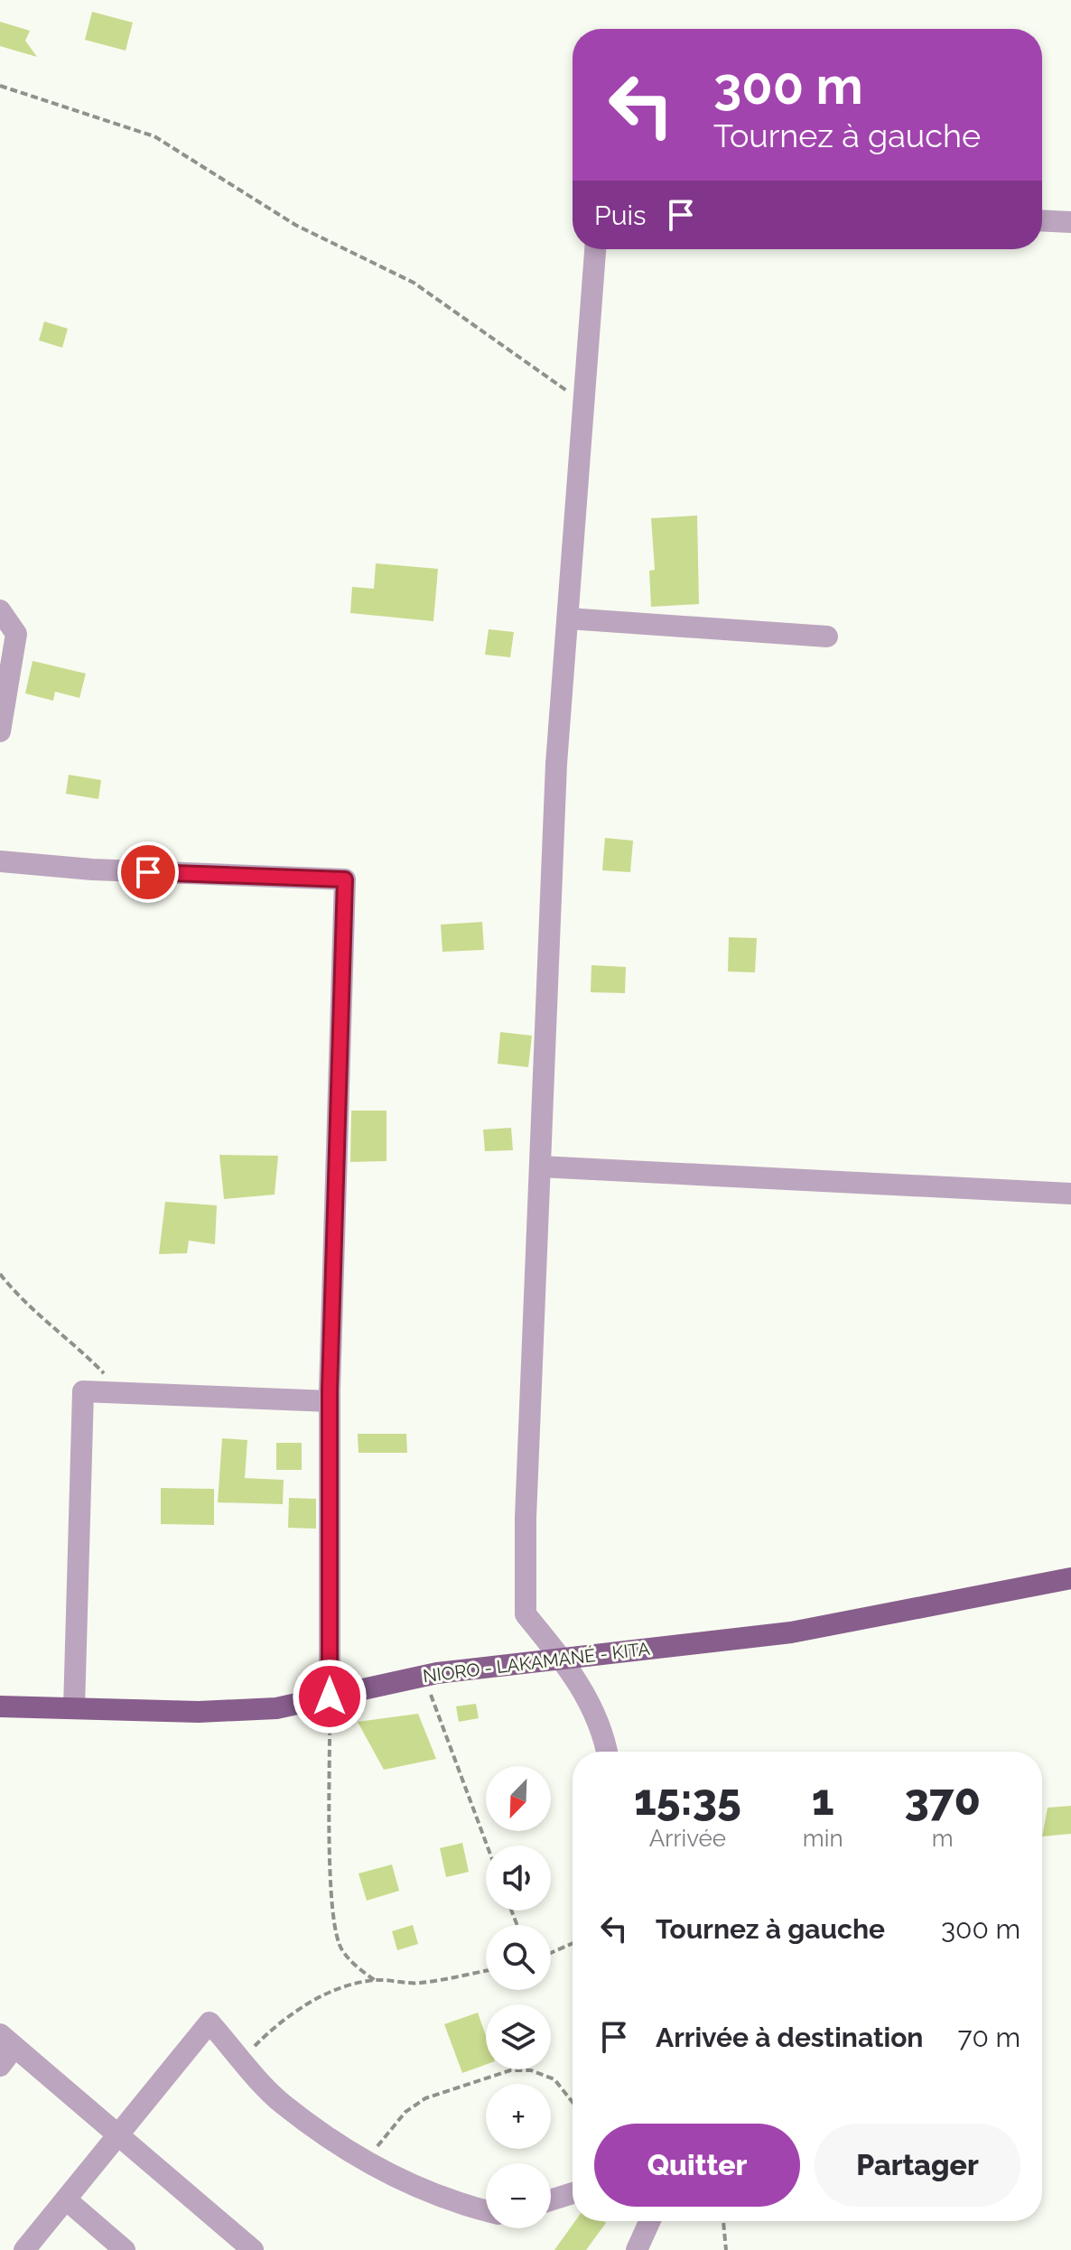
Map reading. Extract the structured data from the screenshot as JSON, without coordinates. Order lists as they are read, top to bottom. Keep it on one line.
{"streets":{"main road":["NIORO - LAKAMANÉ - KITA"]},"north":"bottom left","page":{"turn":["300 m","Tournez à gauche"],"then":"Puis","eta":["15:35","Arrivée","1","min","370","m"],"map_buttons":["+","−"],"list":[{"name":"Tournez à gauche","value":"300 m"},{"name":"Arrivée à destination","value":"70 m"}],"buttons":["Quitter","Partager"]}}
